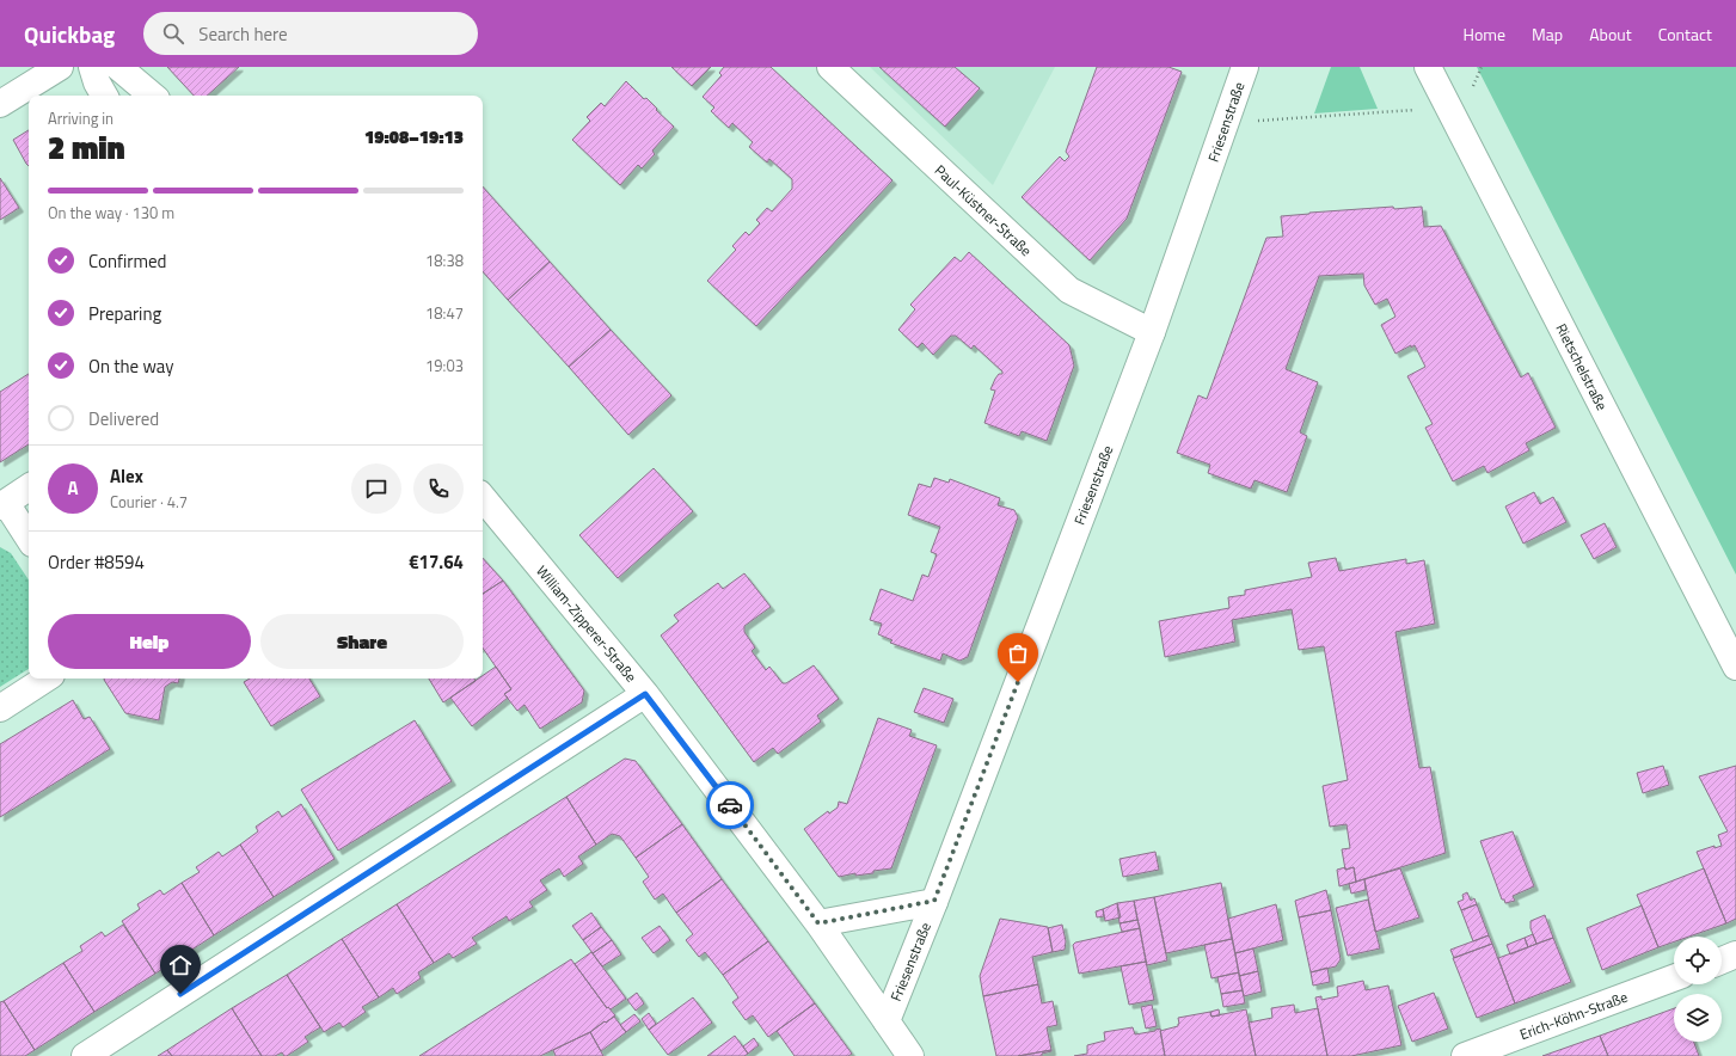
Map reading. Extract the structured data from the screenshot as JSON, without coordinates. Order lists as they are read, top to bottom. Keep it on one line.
{"streets":{"street":["Friesenstraße","Paul-Küstner-Straße","Rietschelstraße","William-Zipperer-Straße","Erich-Köhn-Straße"]},"crossings":[["Friesenstraße","Paul-Küstner-Straße"],["Friesenstraße","William-Zipperer-Straße"]],"page":{"header":"Quickbag","search":"Search here","nav":["Home","Map","About","Contact"],"heading":["2 min","Arriving in","19:08–19:13"],"panel":["Alex","Courier · 4.7","Order #8594","€17.64"],"bar":"On the way · 130 m","list":[["Confirmed","18:38"],["Preparing","18:47"],["On the way","19:03"],"Delivered"],"round":"A","buttons":["Help","Share"]}}
